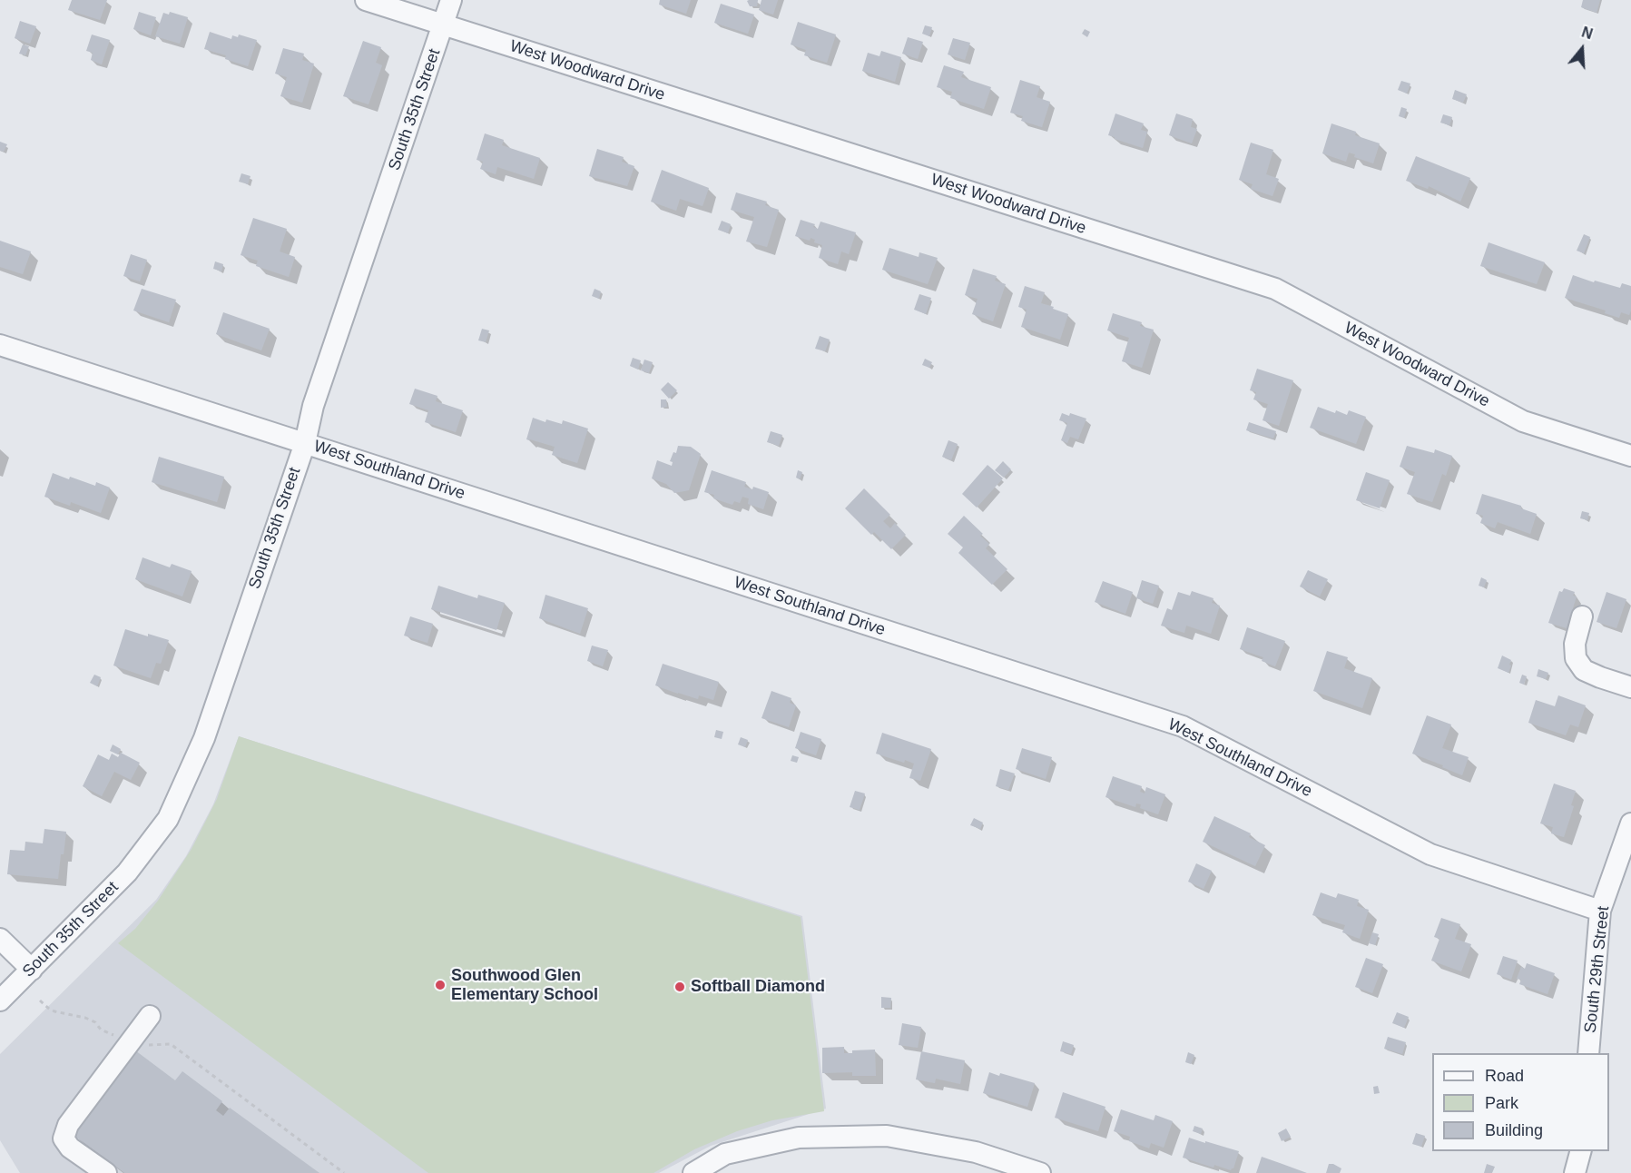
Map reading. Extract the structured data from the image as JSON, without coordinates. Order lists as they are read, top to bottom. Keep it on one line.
{"streets":{"street":["West Woodward Drive","South 35th Street","West Southland Drive","South 29th Street"]},"crossings":[["West Woodward Drive","South 35th Street"],["South 35th Street","West Southland Drive"],["West Southland Drive","South 29th Street"]],"places":["Southwood Glen Elementary School","Softball Diamond"],"legend":["Road","Park","Building"],"north":"top"}
